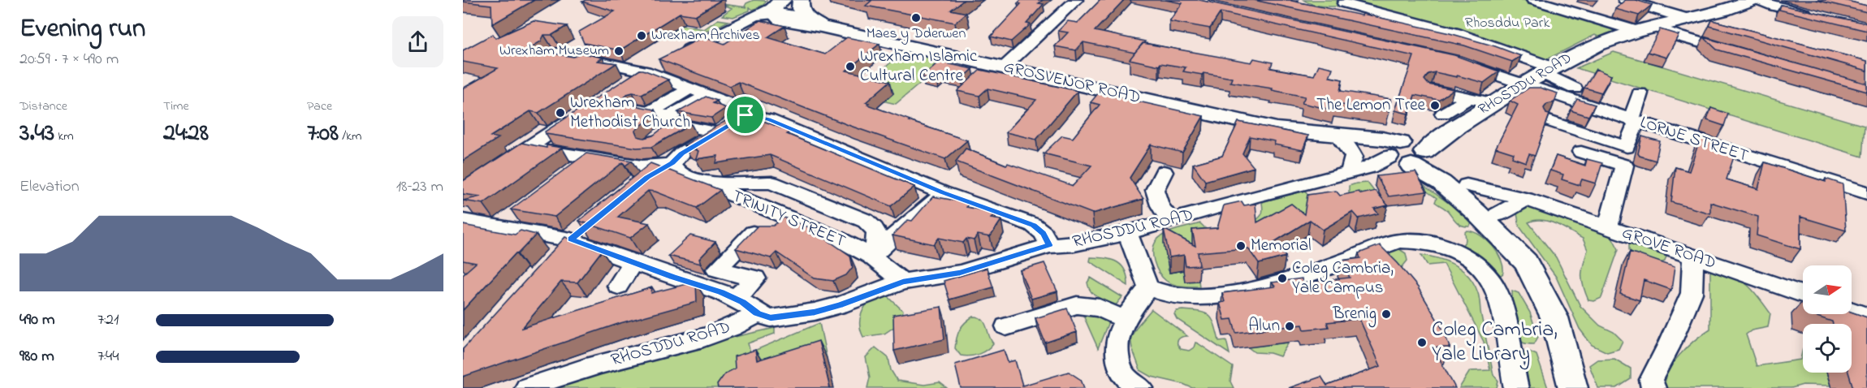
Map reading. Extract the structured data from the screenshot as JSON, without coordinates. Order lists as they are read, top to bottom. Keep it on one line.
{"streets":{"main road":["GROSVENOR ROAD","RHOSDDU ROAD"],"street":["LORNE STREET","TRINITY STREET","GROVE ROAD"]},"crossings":[["GROSVENOR ROAD","RHOSDDU ROAD"],["RHOSDDU ROAD","LORNE STREET"],["RHOSDDU ROAD","TRINITY STREET"]],"parks":["Rhosddu Park"],"places":["Maes y Dderwen","Wrexham Archives","Wrexham Museum","Wrexham Islamic Cultural Centre","The Lemon Tree","Wrexham Methodist Church","Memorial","Coleg Cambria, Yale Campus","Brenig","Alun","Coleg Cambria, Yale Library"],"north":"right","page":{"heading":["Evening run","20:59 · 7 × 490 m"],"stats":[["Distance","3.43 km"],["Time","24:28"],["Pace","7:08 /km"]],"chart":["Elevation","18–23 m"],"list":[{"name":"490 m","note":"7:21"},{"name":"980 m","note":"7:44"}]}}
